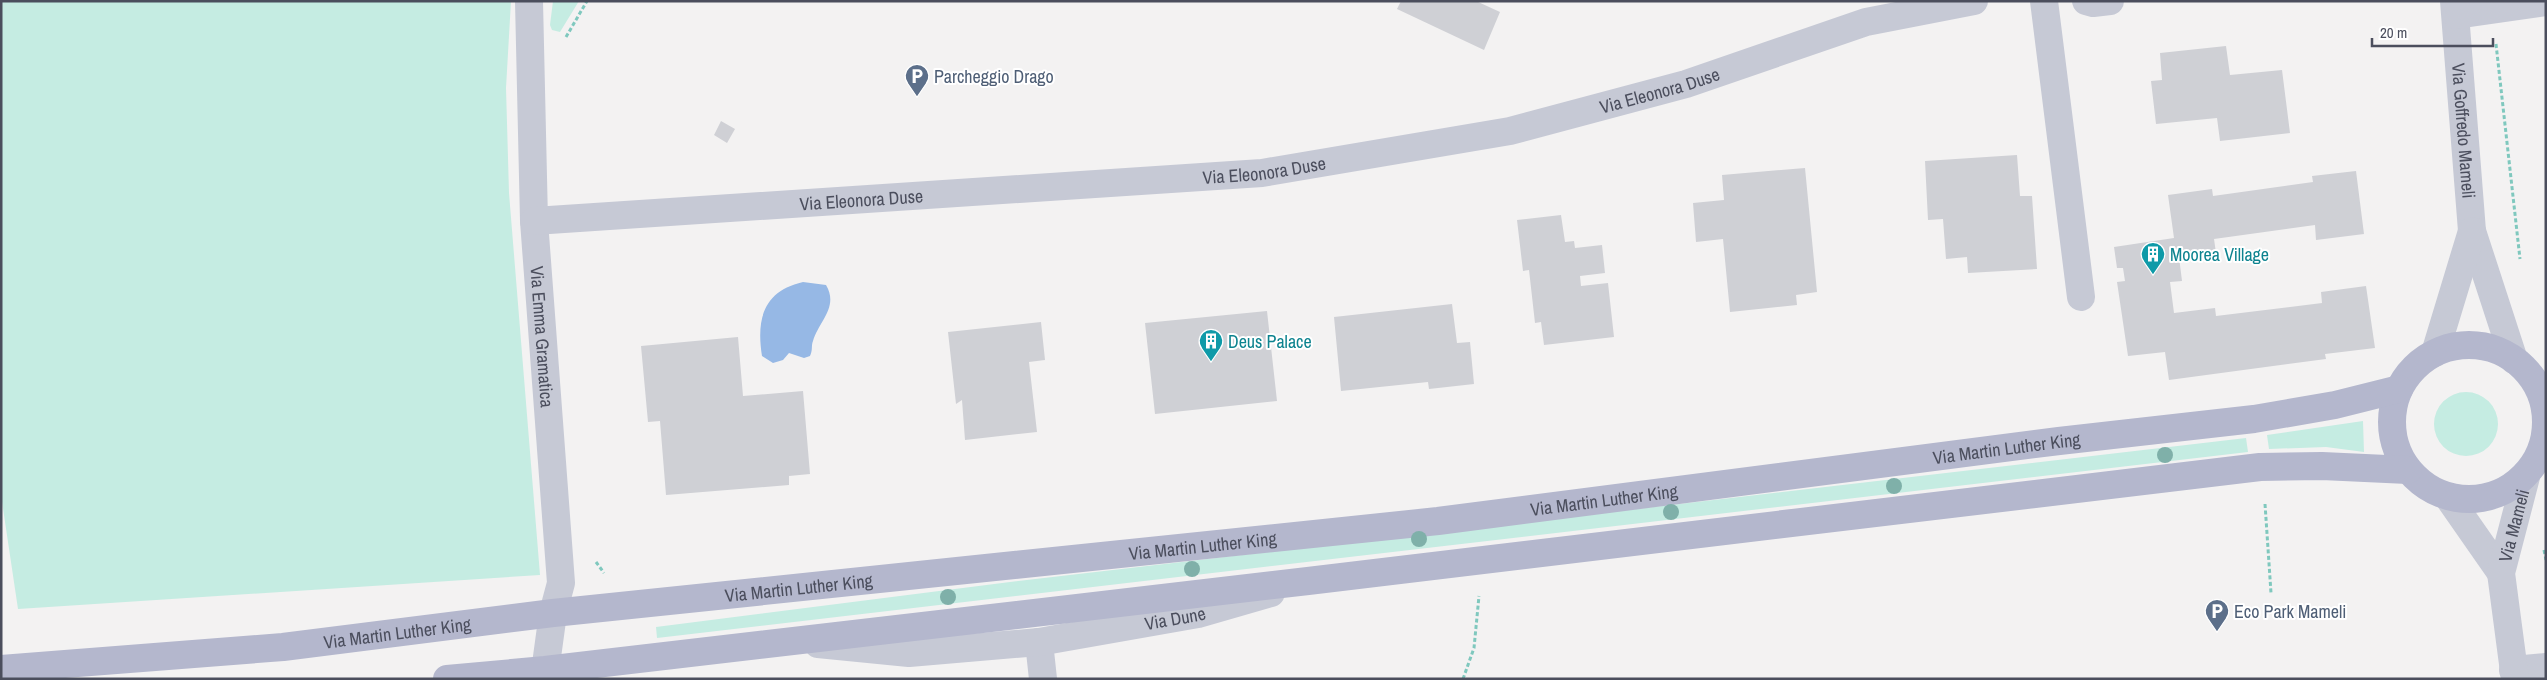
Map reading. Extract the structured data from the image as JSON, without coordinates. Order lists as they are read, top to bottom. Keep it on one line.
{"streets":{"main road":["Via Martin Luther King"],"street":["Via Eleonora Duse","Via Goffredo Mameli","Via Emma Gramatica","Via Mameli","Via Dune"]},"crossings":[["Via Eleonora Duse","Via Emma Gramatica"],["Via Goffredo Mameli","Via Martin Luther King"],["Via Goffredo Mameli","Via Mameli"],["Via Emma Gramatica","Via Martin Luther King"],["Via Martin Luther King","Via Mameli"]],"places":{"parking":["Parcheggio Drago","Eco Park Mameli"],"building":["Moorea Village","Deus Palace"]},"scale_bar":"20 m"}
